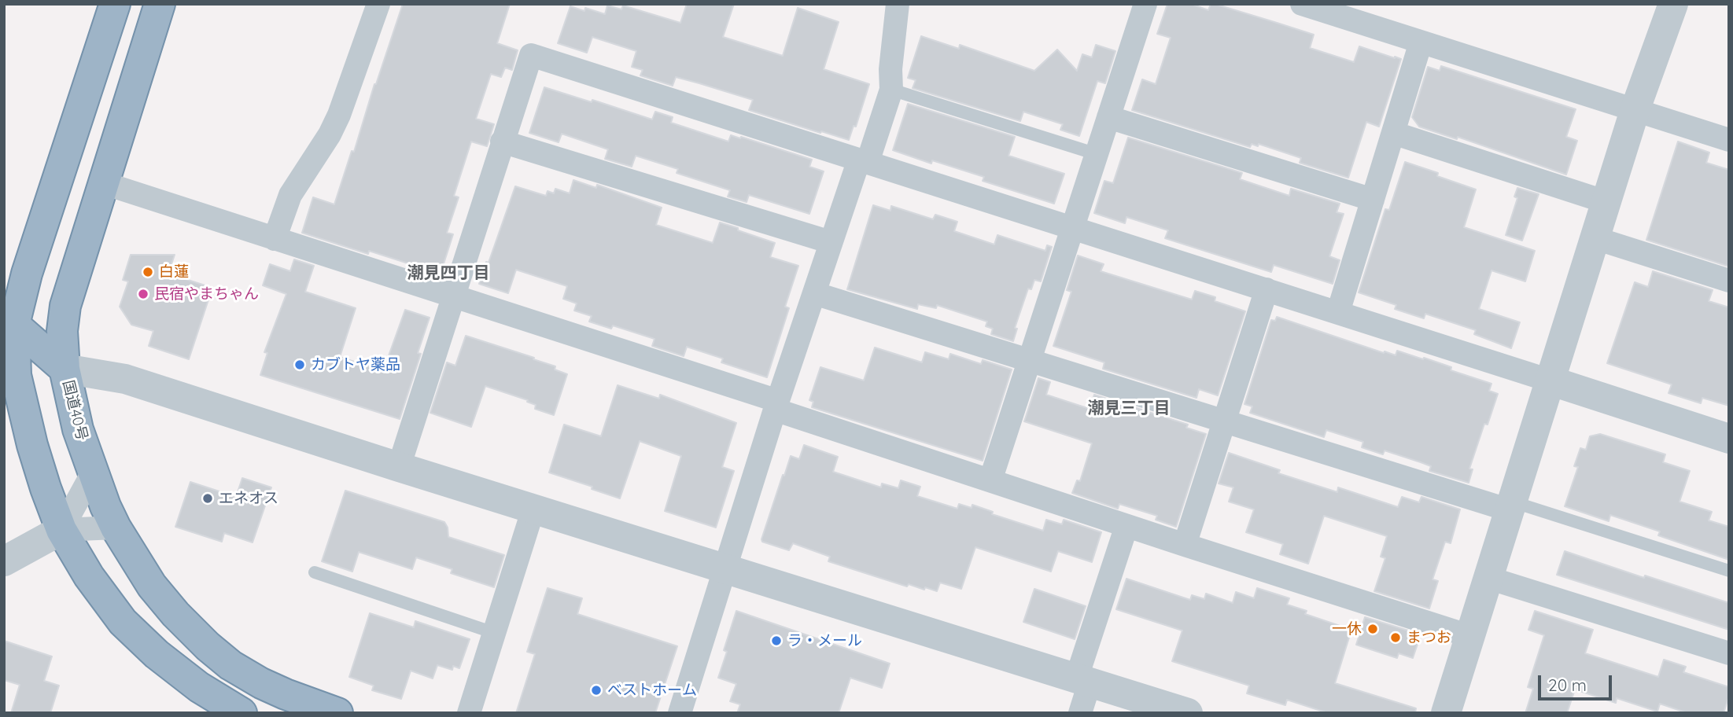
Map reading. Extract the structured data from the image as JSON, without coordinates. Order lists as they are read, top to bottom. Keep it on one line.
{"streets":{"highway":["国道40号"]},"districts":["潮見四丁目","潮見三丁目"],"places":["白蓮","民宿やまちゃん","カブトヤ薬品","エネオス","一休","まつお","ラ・メール","ベストホーム"],"scale_bar":"20 m"}
